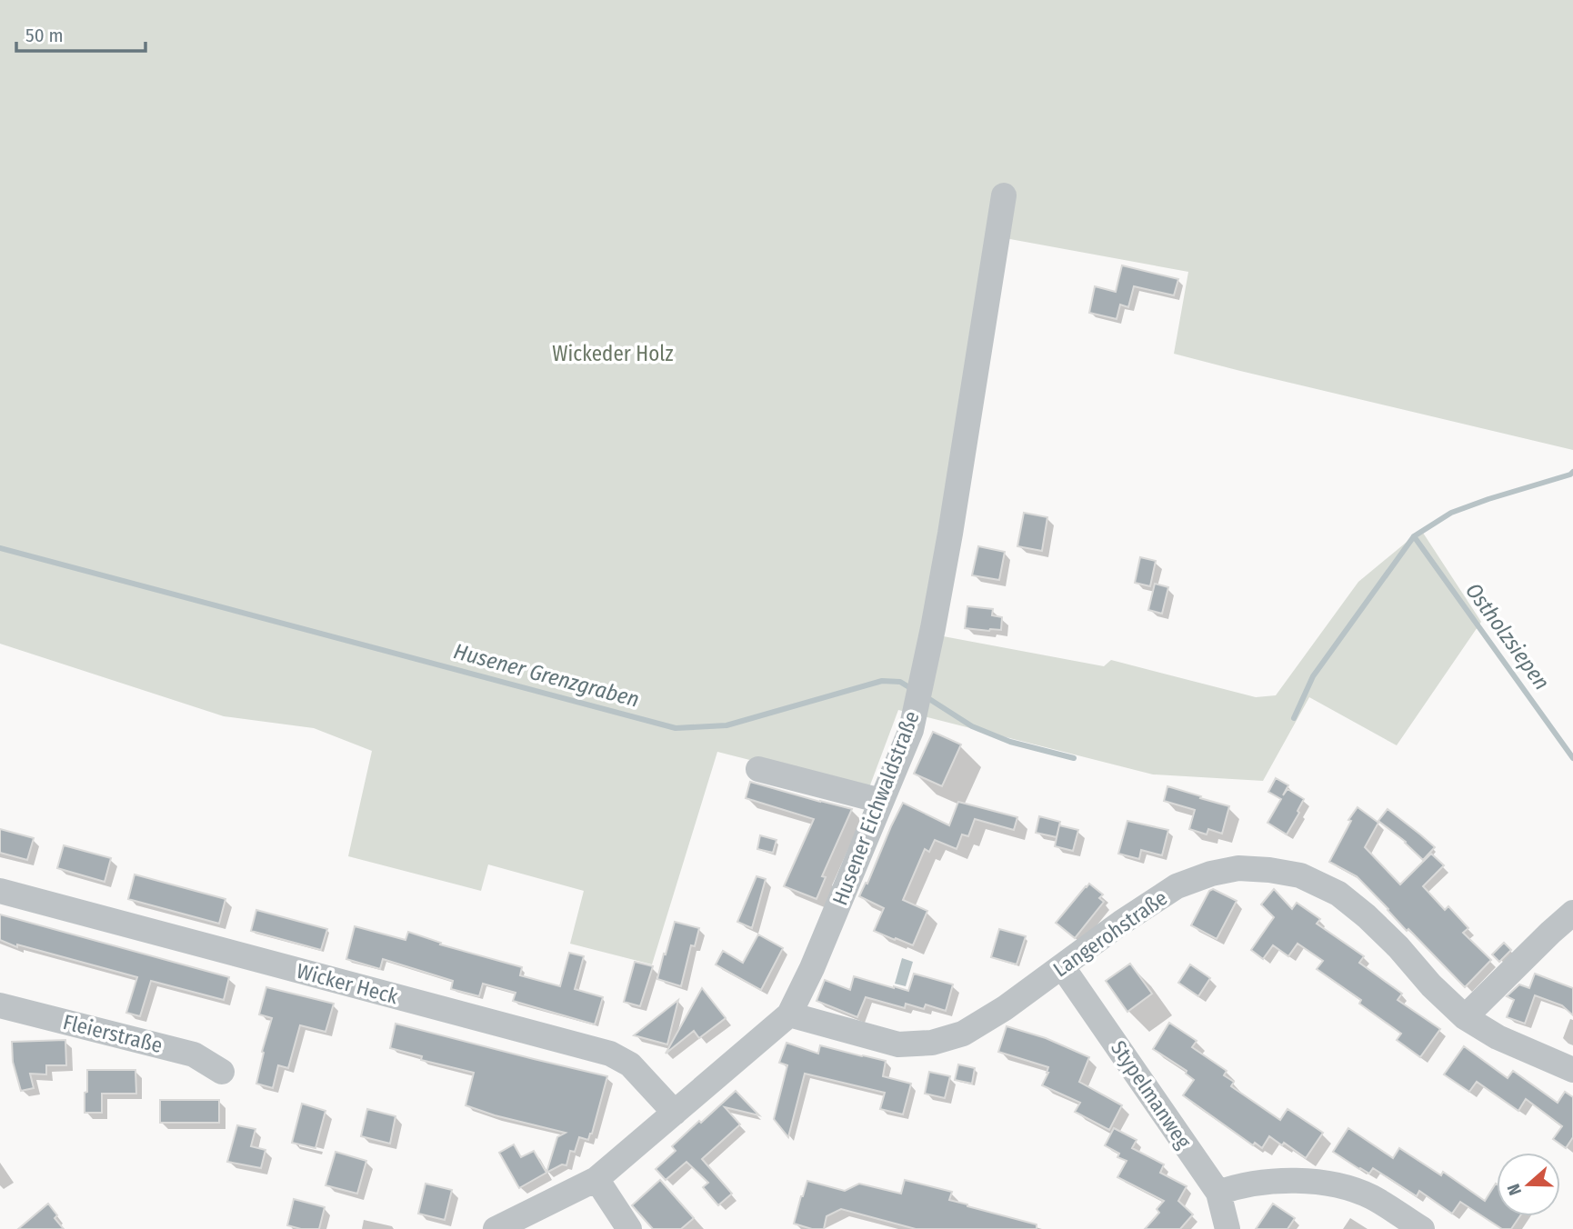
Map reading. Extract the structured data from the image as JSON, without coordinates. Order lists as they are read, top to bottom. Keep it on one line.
{"streets":{"street":["Husener Eichwaldstraße","Langerohstraße","Wicker Heck","Fleierstraße","Stypelmanweg"]},"crossings":[["Husener Eichwaldstraße","Langerohstraße"],["Husener Eichwaldstraße","Wicker Heck"],["Langerohstraße","Stypelmanweg"]],"water":["Ostholzsiepen","Husener Grenzgraben"],"parks":["Wickeder Holz"],"scale_bar":"50 m","north":"left"}
